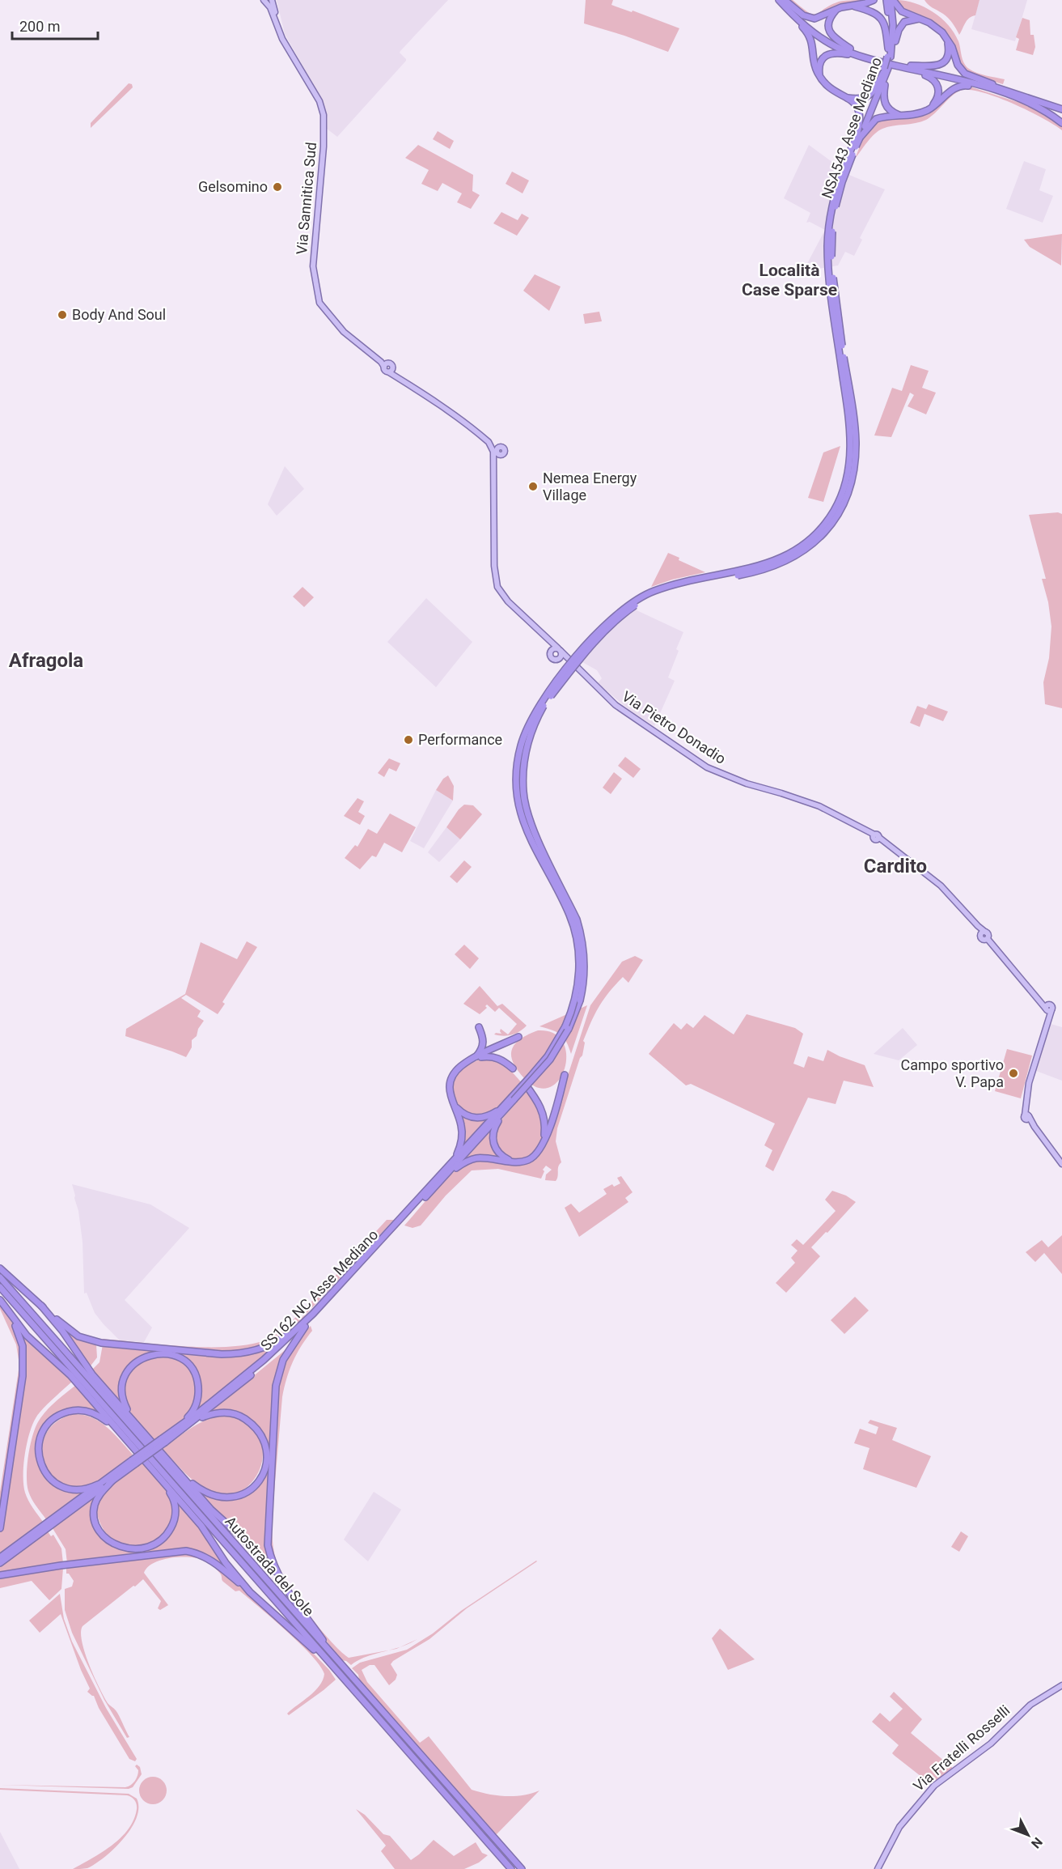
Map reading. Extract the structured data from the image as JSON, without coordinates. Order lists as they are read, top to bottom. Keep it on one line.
{"streets":{"highway":["NSA543 Asse Mediano","SS162 NC Asse Mediano","Autostrada del Sole"],"main road":["Via Sannitica Sud","Via Pietro Donadio","Via Fratelli Rosselli"]},"crossings":[["NSA543 Asse Mediano","SS162 NC Asse Mediano"],["Via Sannitica Sud","Via Pietro Donadio"]],"districts":["Località Case Sparse","Afragola","Cardito"],"places":["Gelsomino","Body And Soul","Nemea Energy Village","Performance","Campo sportivo V. Papa"],"scale_bar":"200 m","north":"bottom right"}
